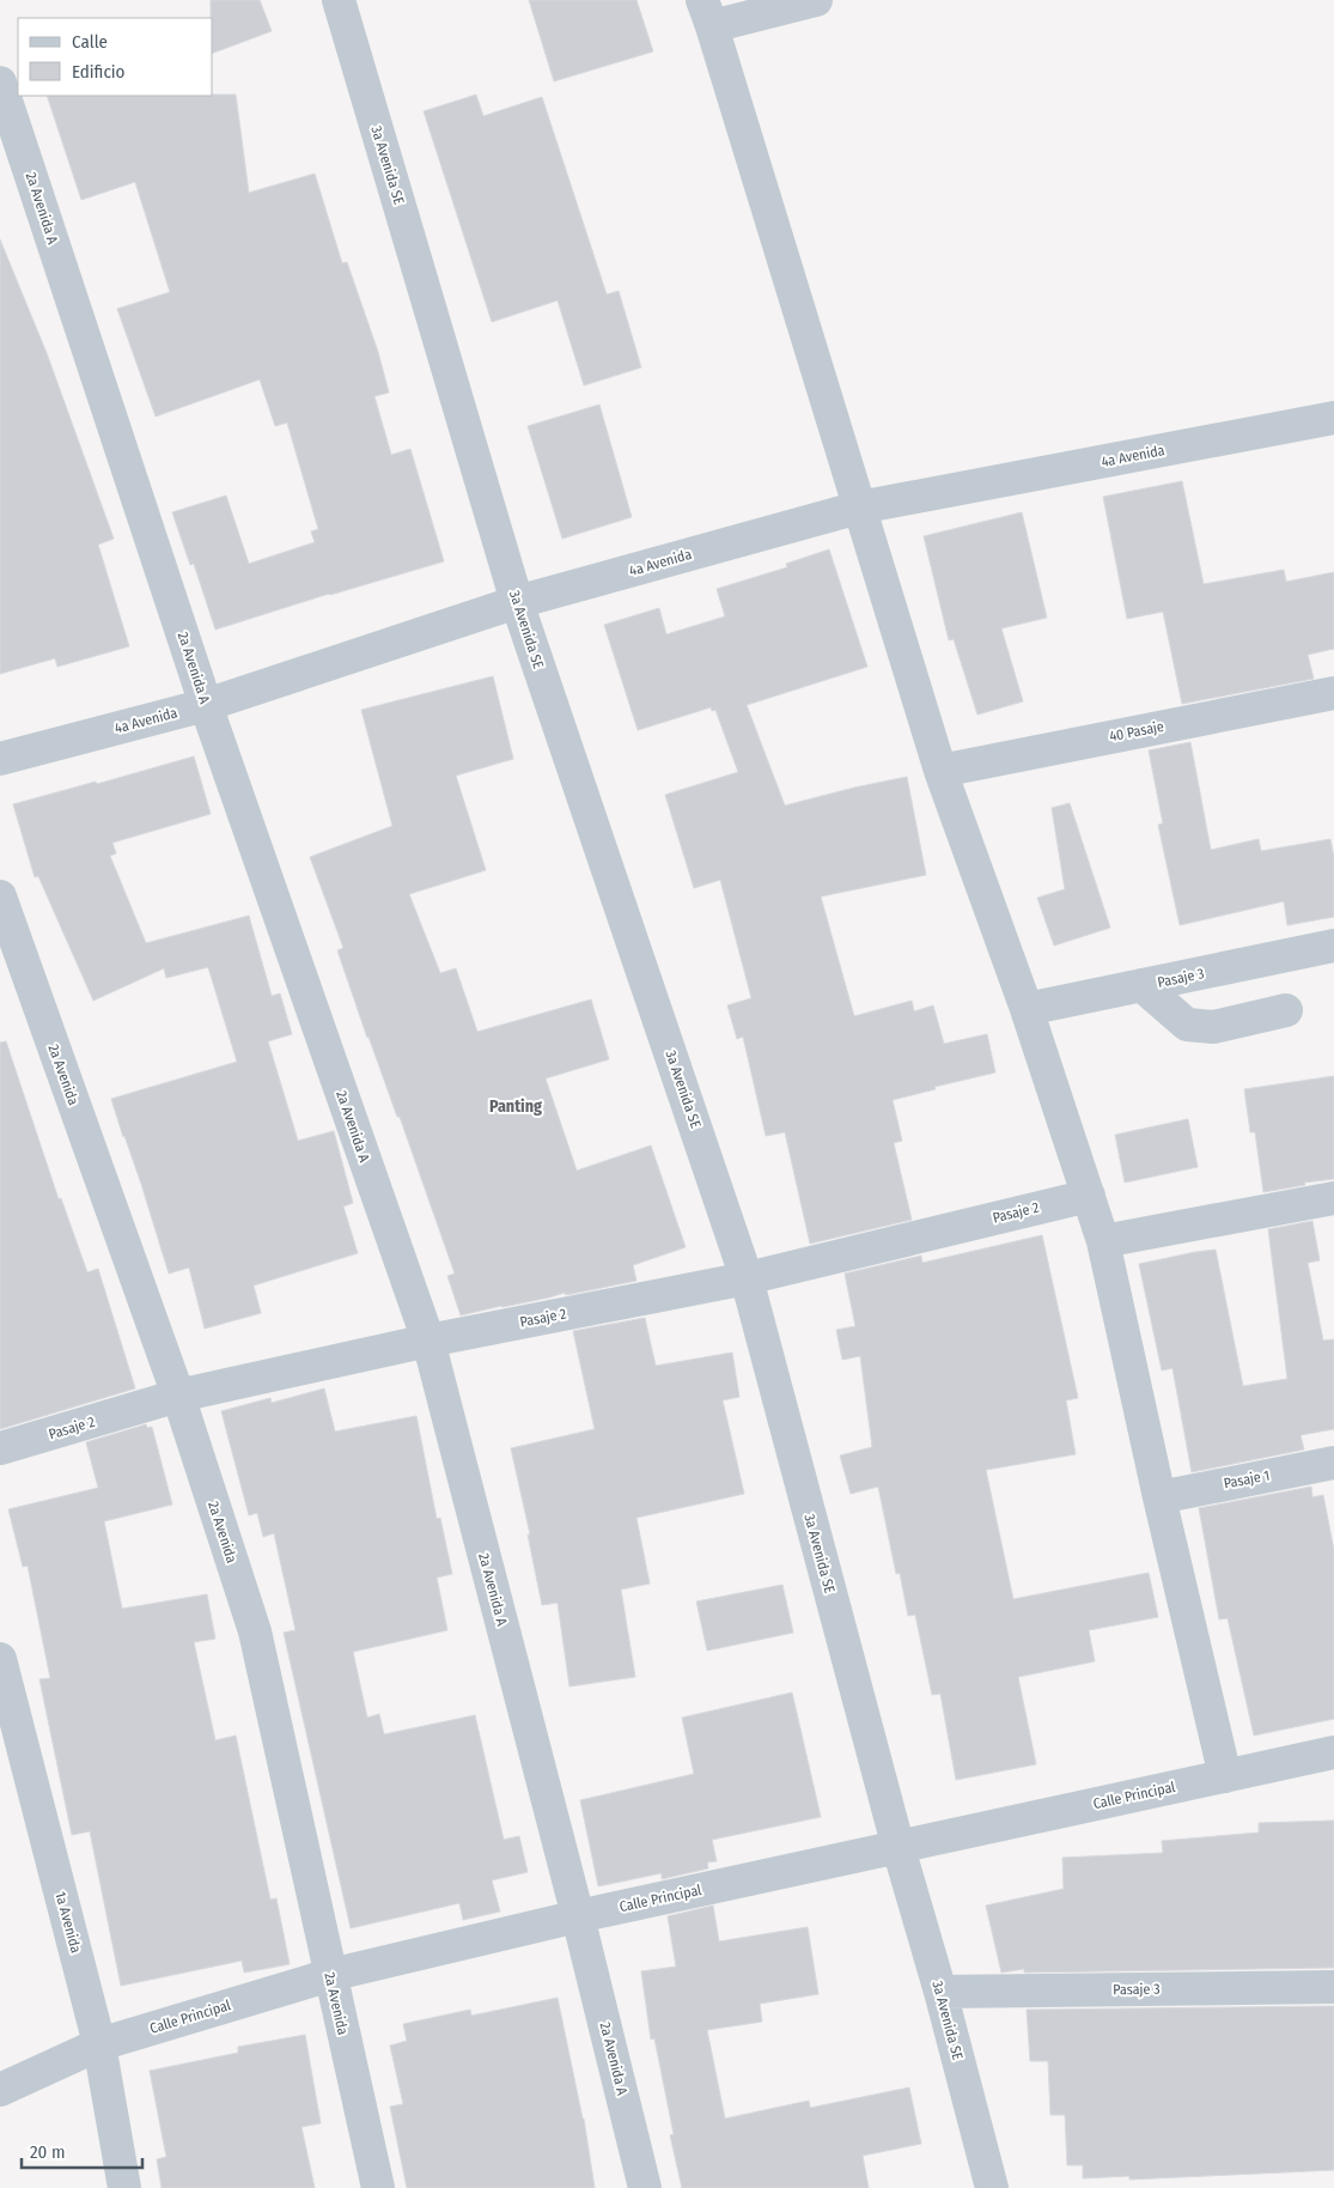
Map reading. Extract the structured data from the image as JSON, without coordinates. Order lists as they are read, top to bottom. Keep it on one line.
{"streets":{"street":["3a Avenida SE","2a Avenida A","4a Avenida","40 Pasaje","Pasaje 3","2a Avenida","Pasaje 2","Pasaje 1","Calle Principal","1a Avenida"]},"crossings":[["3a Avenida SE","4a Avenida"],["3a Avenida SE","Pasaje 3"],["3a Avenida SE","Pasaje 2"],["3a Avenida SE","Calle Principal"],["2a Avenida A","4a Avenida"],["2a Avenida A","Pasaje 2"],["2a Avenida A","Calle Principal"],["2a Avenida","Pasaje 2"],["2a Avenida","Calle Principal"],["Calle Principal","1a Avenida"]],"districts":["Panting"],"legend":["Calle","Edificio"],"scale_bar":"20 m"}
